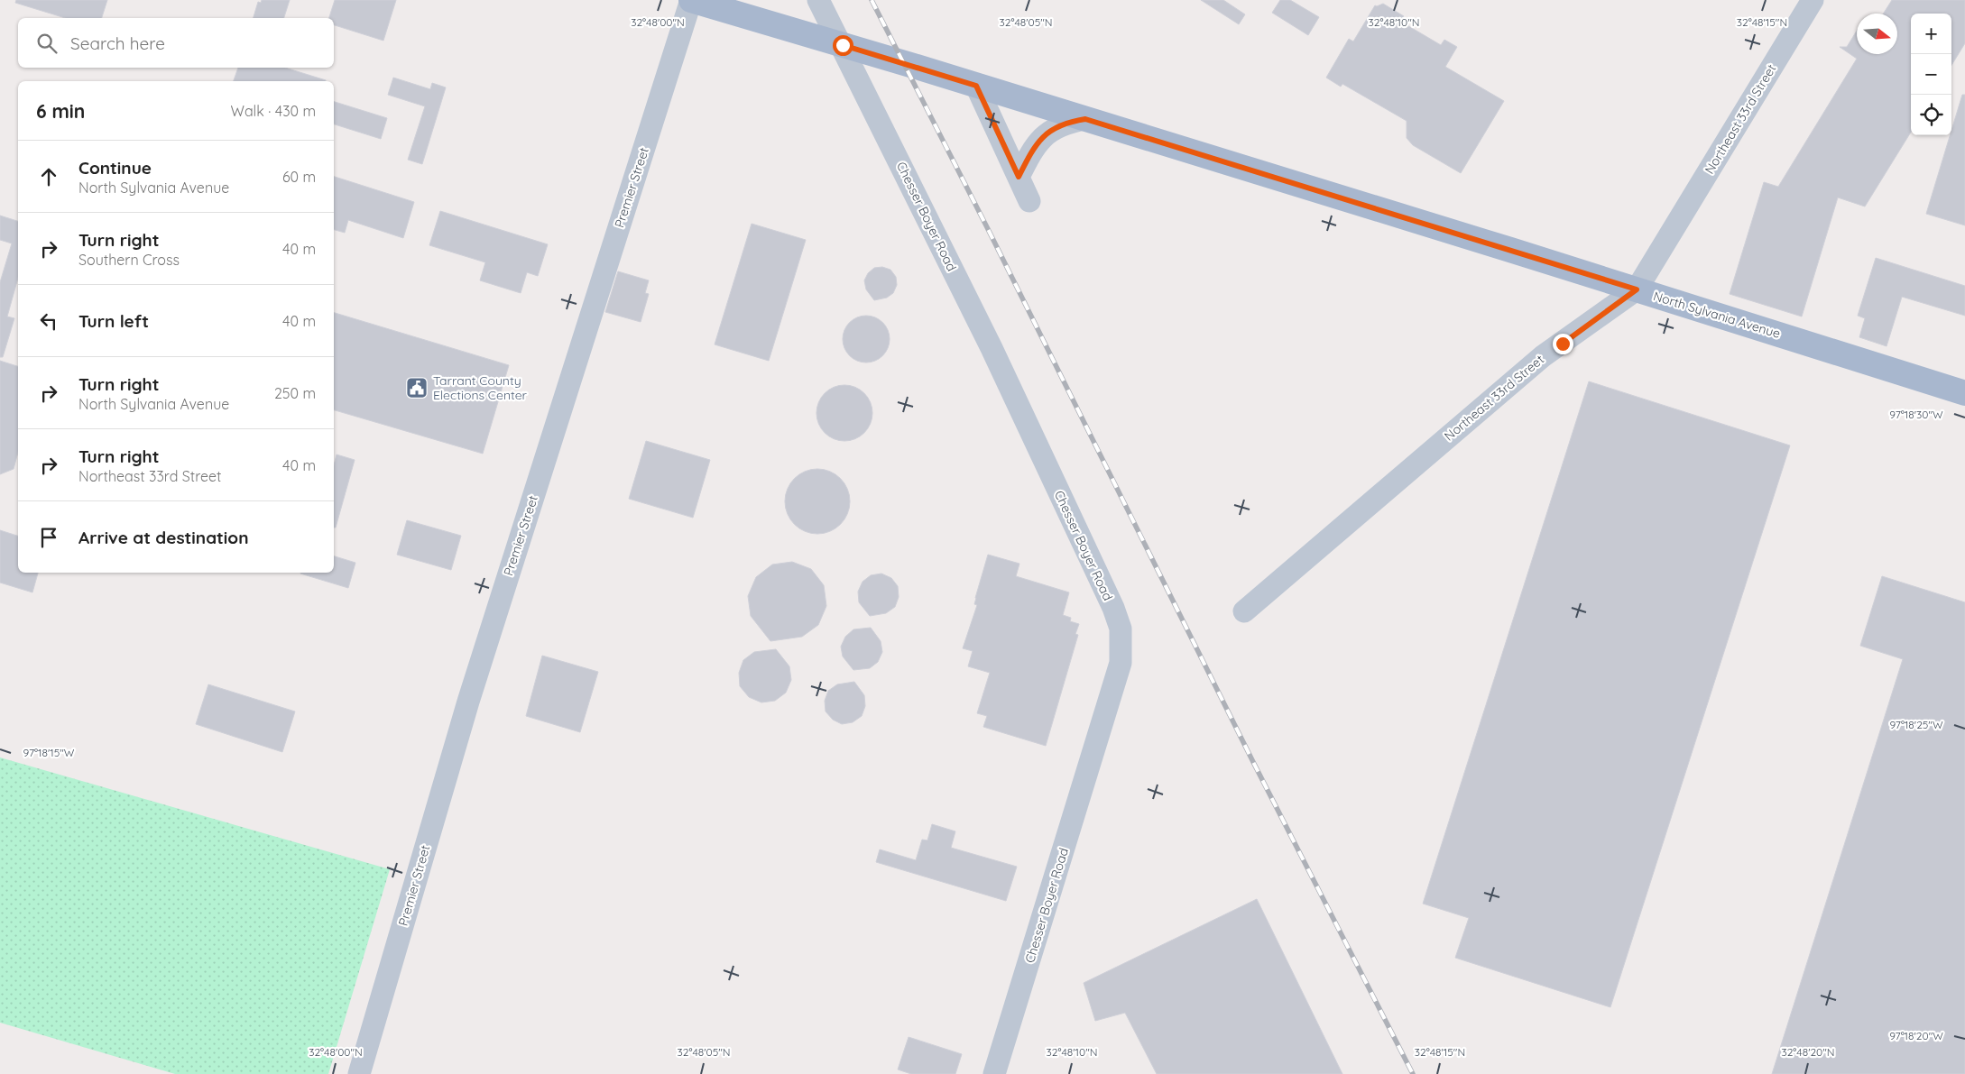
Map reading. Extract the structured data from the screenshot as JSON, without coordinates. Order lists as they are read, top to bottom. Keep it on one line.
{"streets":{"main road":["North Sylvania Avenue"],"street":["Northeast 33rd Street","Premier Street","Chesser Boyer Road"]},"crossings":[["Northeast 33rd Street","North Sylvania Avenue"],["Premier Street","North Sylvania Avenue"],["Chesser Boyer Road","North Sylvania Avenue"]],"places":{"public building":["Tarrant County Elections Center"]},"north":"right","page":{"map_buttons":["+","−"],"search":"Search here","heading":["6 min","Walk · 430 m"],"list":[["Continue","North Sylvania Avenue","60 m"],["Turn right","Southern Cross","40 m"],["Turn left","40 m"],["Turn right","North Sylvania Avenue","250 m"],["Turn right","Northeast 33rd Street","40 m"],"Arrive at destination"]},"coordinates":["32°48'00\"N","32°48'05\"N","32°48'10\"N","32°48'15\"N","97°18'30\"W","97°18'25\"W","97°18'15\"W","97°18'20\"W","32°48'20\"N"]}
